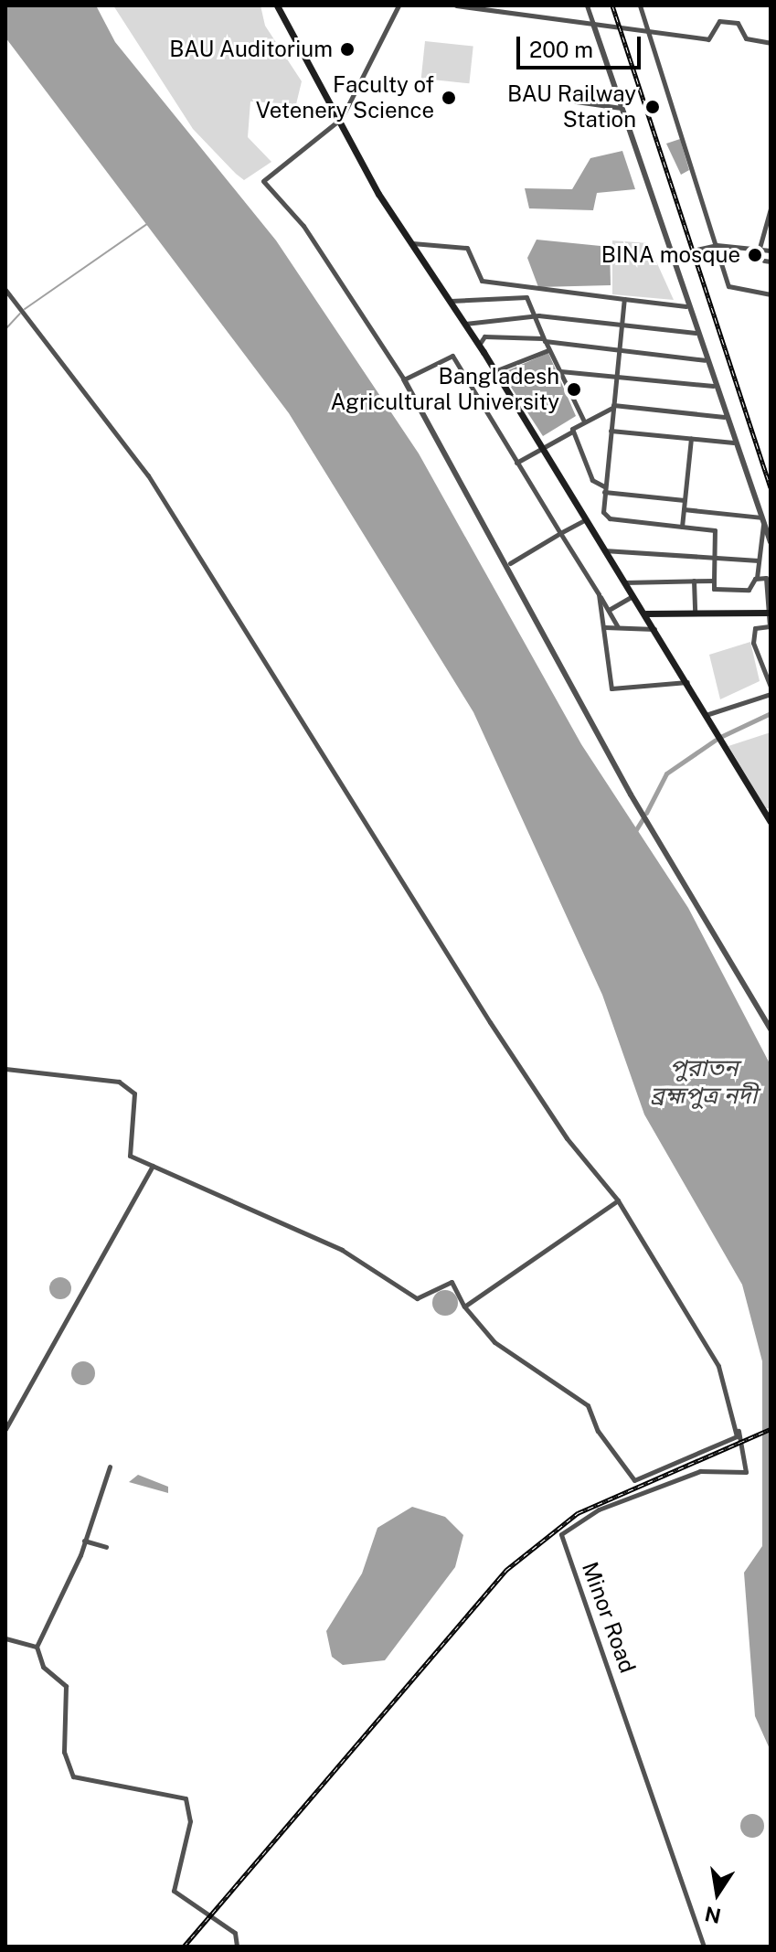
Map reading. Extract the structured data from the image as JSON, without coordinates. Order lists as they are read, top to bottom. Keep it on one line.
{"streets":{"street":["Minor Road"]},"water":["পুরাতন ব্রহ্মপুত্র নদী"],"places":["BAU Auditorium","Faculty of Vetenery Science","BAU Railway Station","BINA mosque","Bangladesh Agricultural University"],"scale_bar":"200 m","north":"bottom"}
